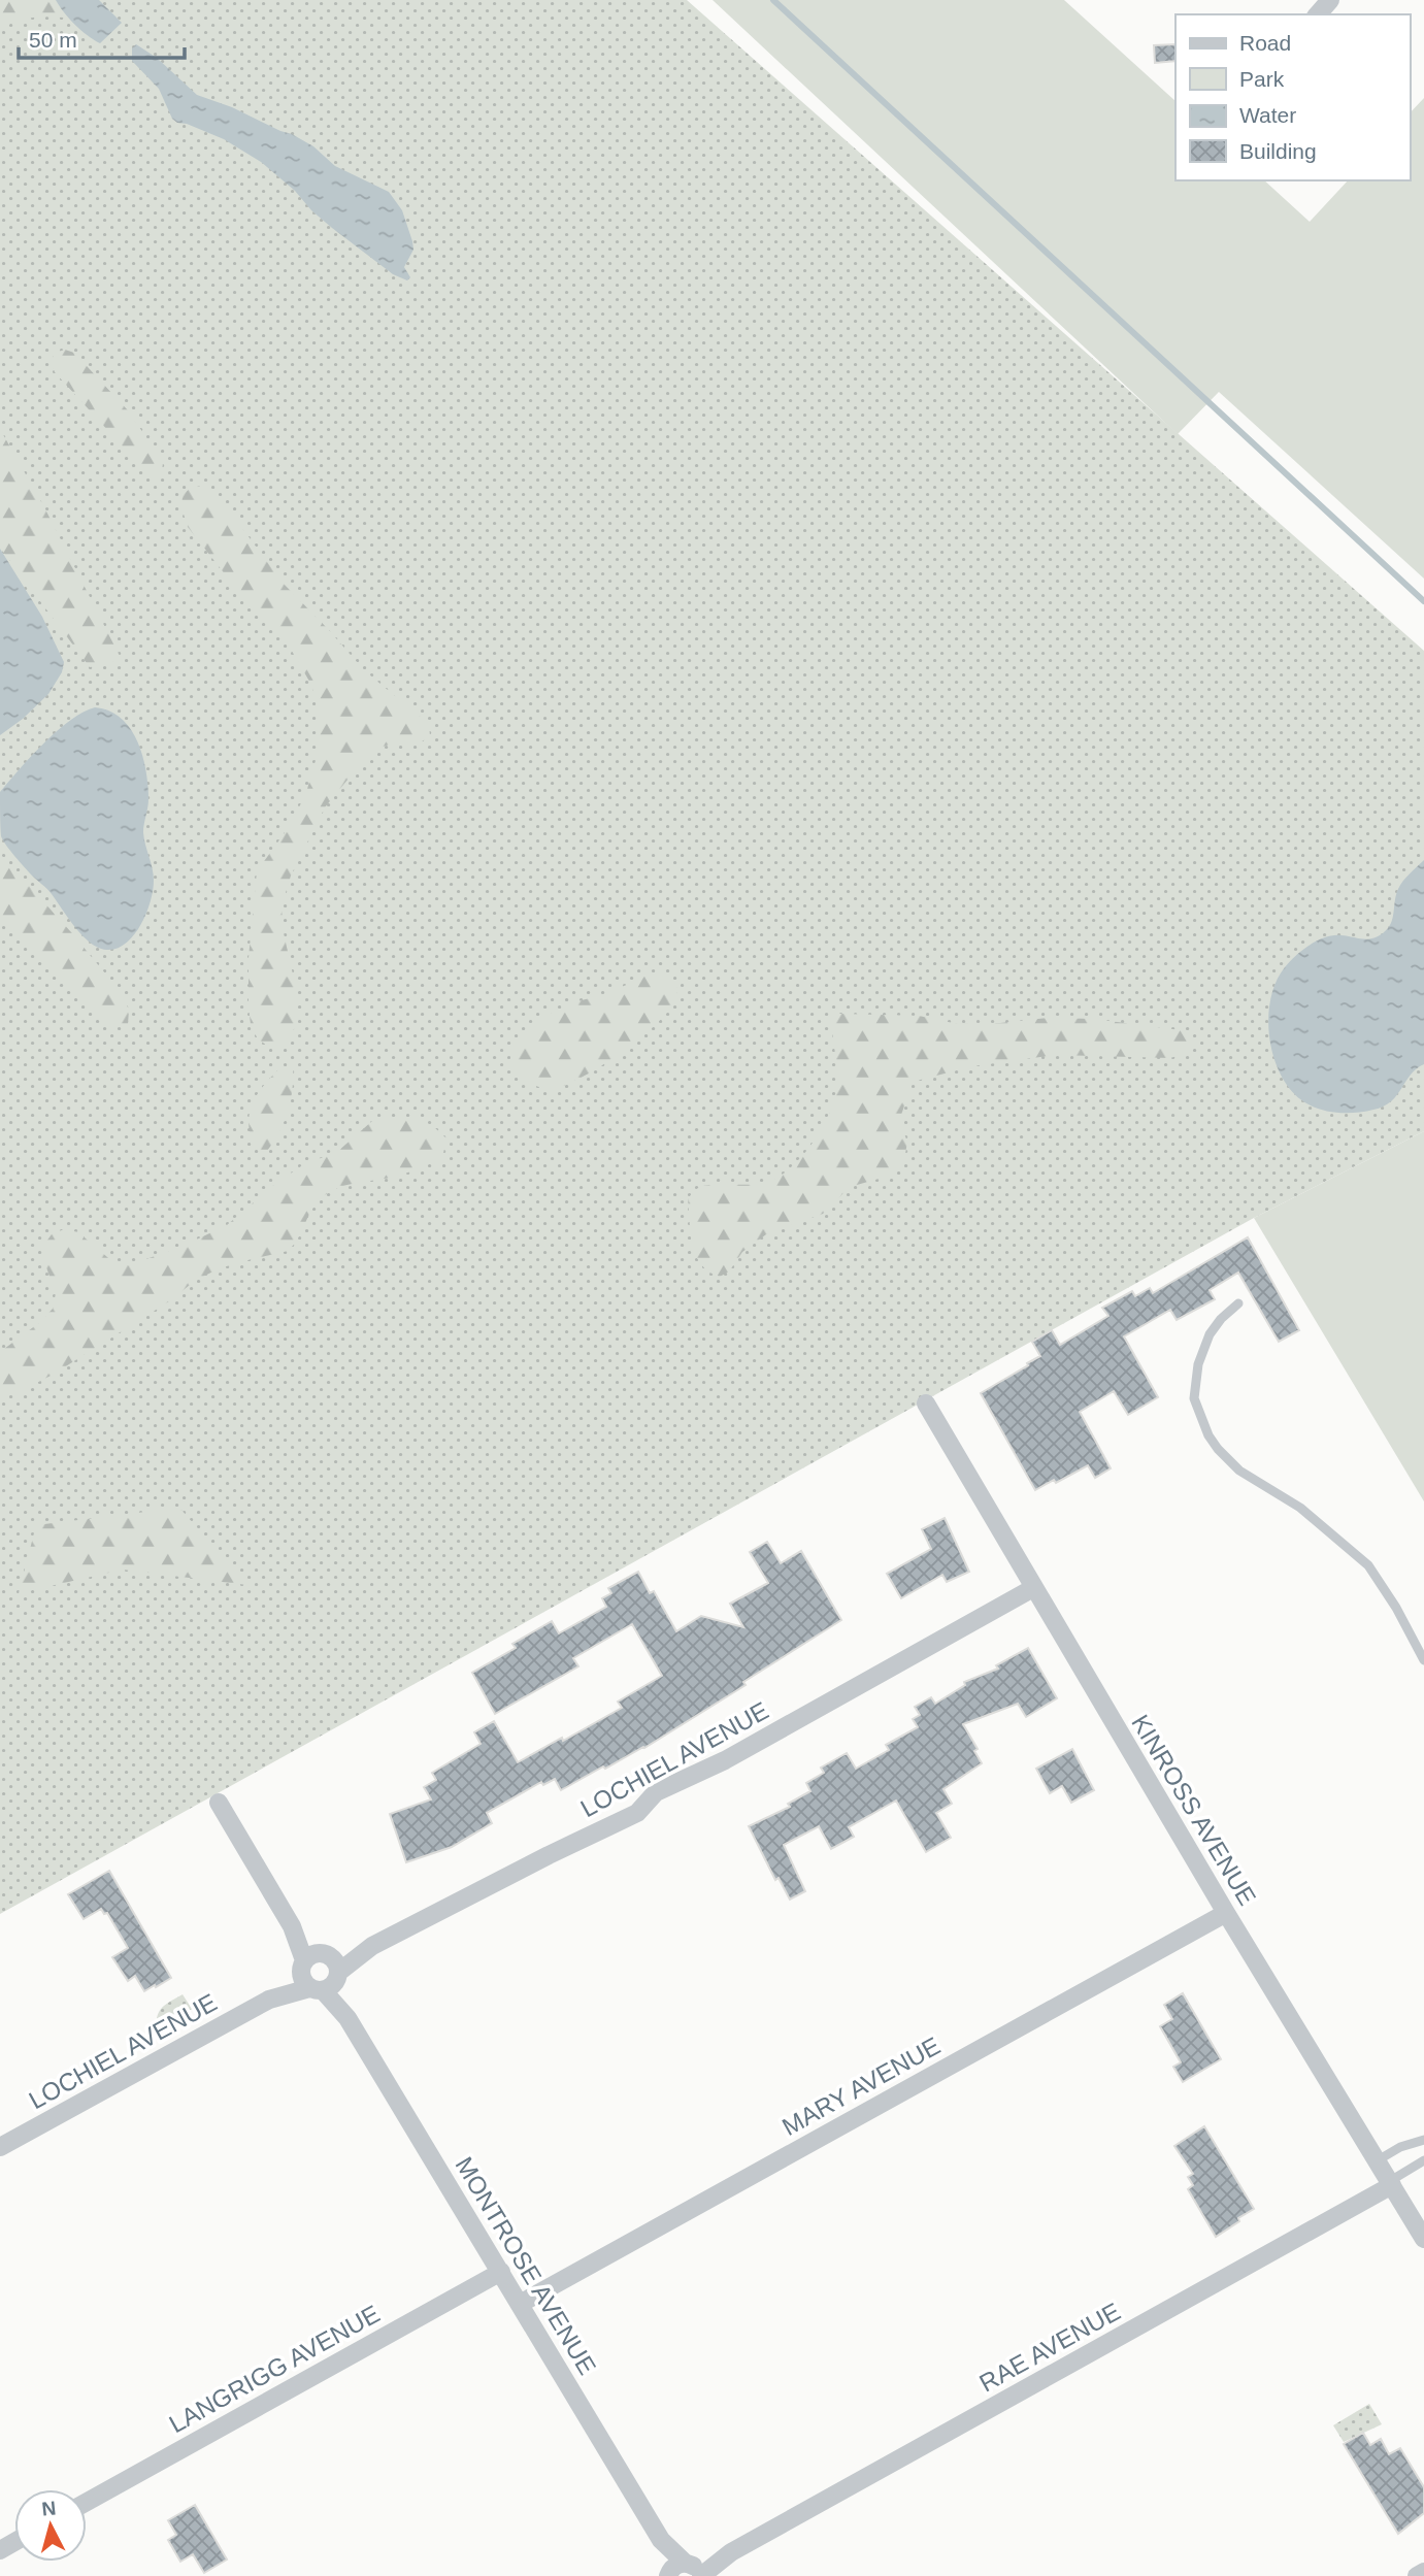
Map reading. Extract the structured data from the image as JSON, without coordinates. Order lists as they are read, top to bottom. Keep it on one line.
{"streets":{"street":["LOCHIEL AVENUE","KINROSS AVENUE","MARY AVENUE","MONTROSE AVENUE","RAE AVENUE","LANGRIGG AVENUE"]},"crossings":[["LOCHIEL AVENUE","KINROSS AVENUE"],["LOCHIEL AVENUE","MONTROSE AVENUE"],["KINROSS AVENUE","MARY AVENUE"],["KINROSS AVENUE","RAE AVENUE"],["MARY AVENUE","MONTROSE AVENUE"],["MONTROSE AVENUE","RAE AVENUE"],["MONTROSE AVENUE","LANGRIGG AVENUE"]],"legend":["Road","Park","Water","Building"],"scale_bar":"50 m","north":"top"}
